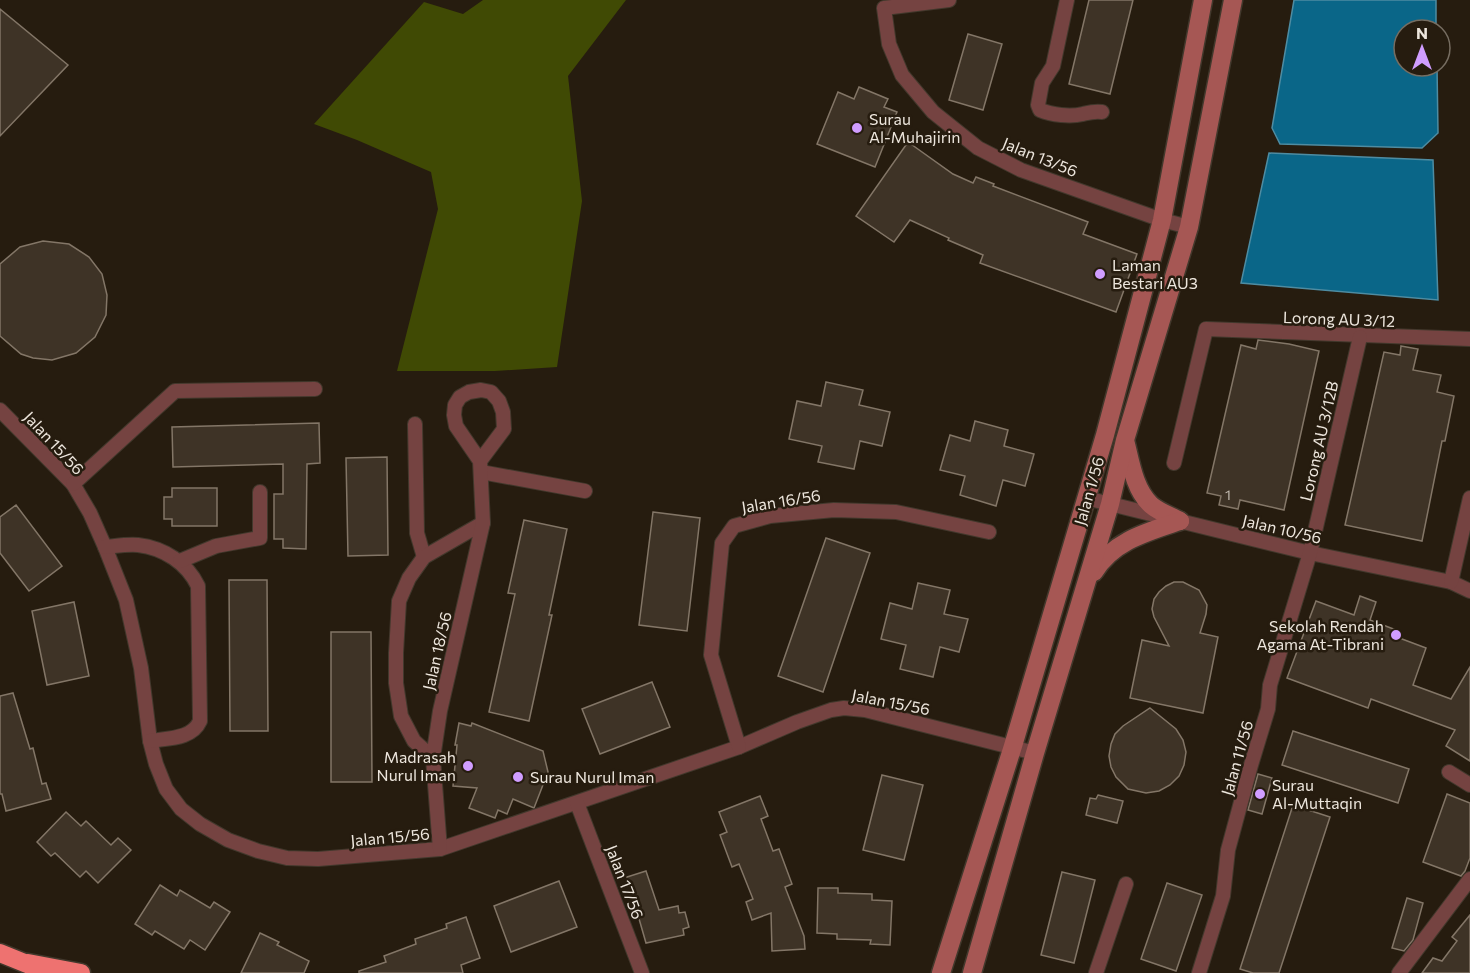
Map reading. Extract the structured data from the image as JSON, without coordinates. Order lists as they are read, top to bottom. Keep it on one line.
{"streets":{"main road":["Jalan 1/56"],"street":["Jalan 13/56","Lorong AU 3/12","Lorong AU 3/12B","Jalan 15/56","Jalan 16/56","Jalan 10/56","Jalan 18/56","Jalan 11/56","Jalan 17/56"]},"crossings":[["Jalan 13/56","Jalan 1/56"],["Lorong AU 3/12","Lorong AU 3/12B"],["Lorong AU 3/12B","Jalan 10/56"],["Lorong AU 3/12B","Jalan 11/56"],["Jalan 15/56","Jalan 1/56"],["Jalan 15/56","Jalan 16/56"],["Jalan 15/56","Jalan 18/56"],["Jalan 15/56","Jalan 17/56"],["Jalan 1/56","Jalan 10/56"],["Jalan 10/56","Jalan 11/56"]],"places":["Surau Al-Muhajirin","Laman Bestari AU3","Sekolah Rendah Agama At-Tibrani","Madrasah Nurul Iman","Surau Nurul Iman","Surau Al-Muttaqin"],"house_numbers":["1"],"north":"top"}
